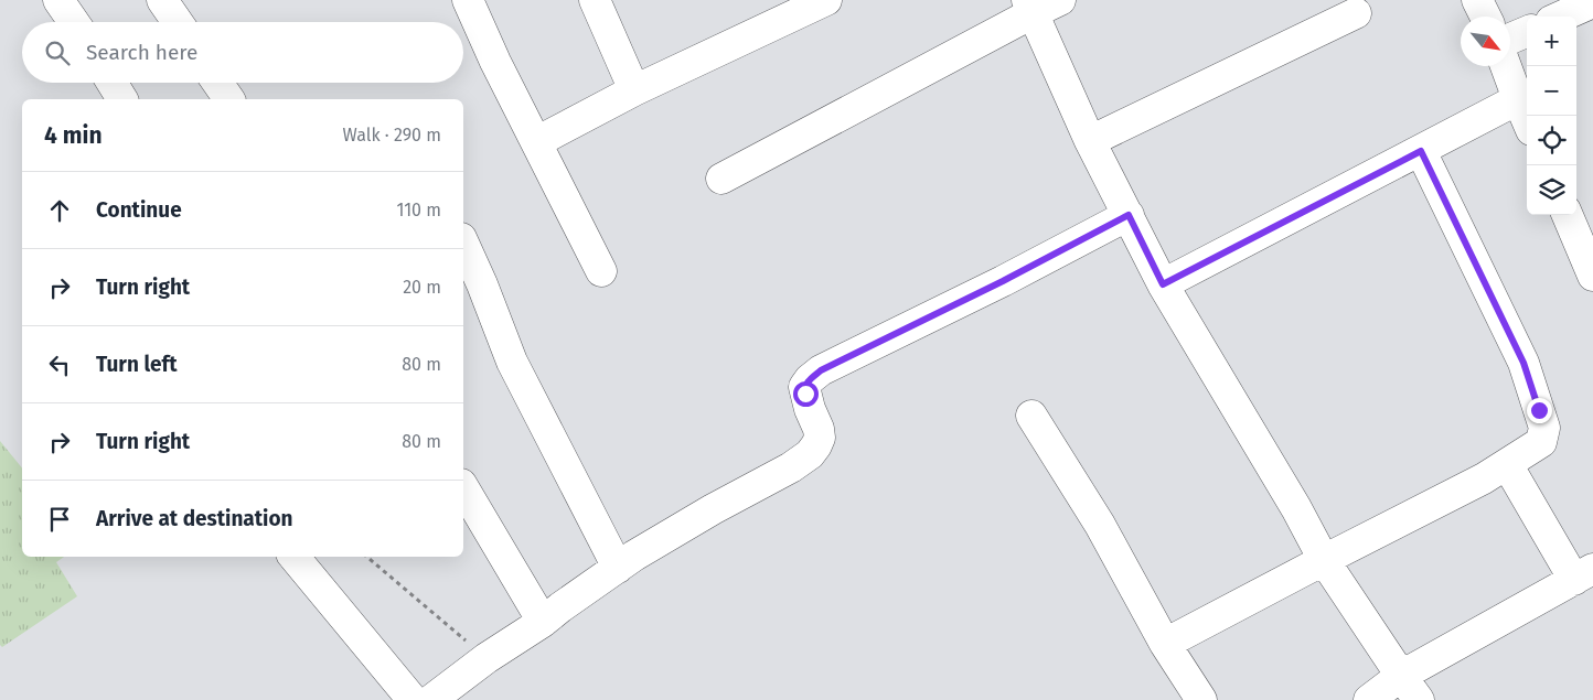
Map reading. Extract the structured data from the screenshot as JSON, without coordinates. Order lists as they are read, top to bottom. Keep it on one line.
{"north":"bottom right","page":{"map_buttons":["+","−"],"search":"Search here","heading":["4 min","Walk · 290 m"],"list":[["Continue","110 m"],["Turn right","20 m"],["Turn left","80 m"],["Turn right","80 m"],"Arrive at destination"]}}
